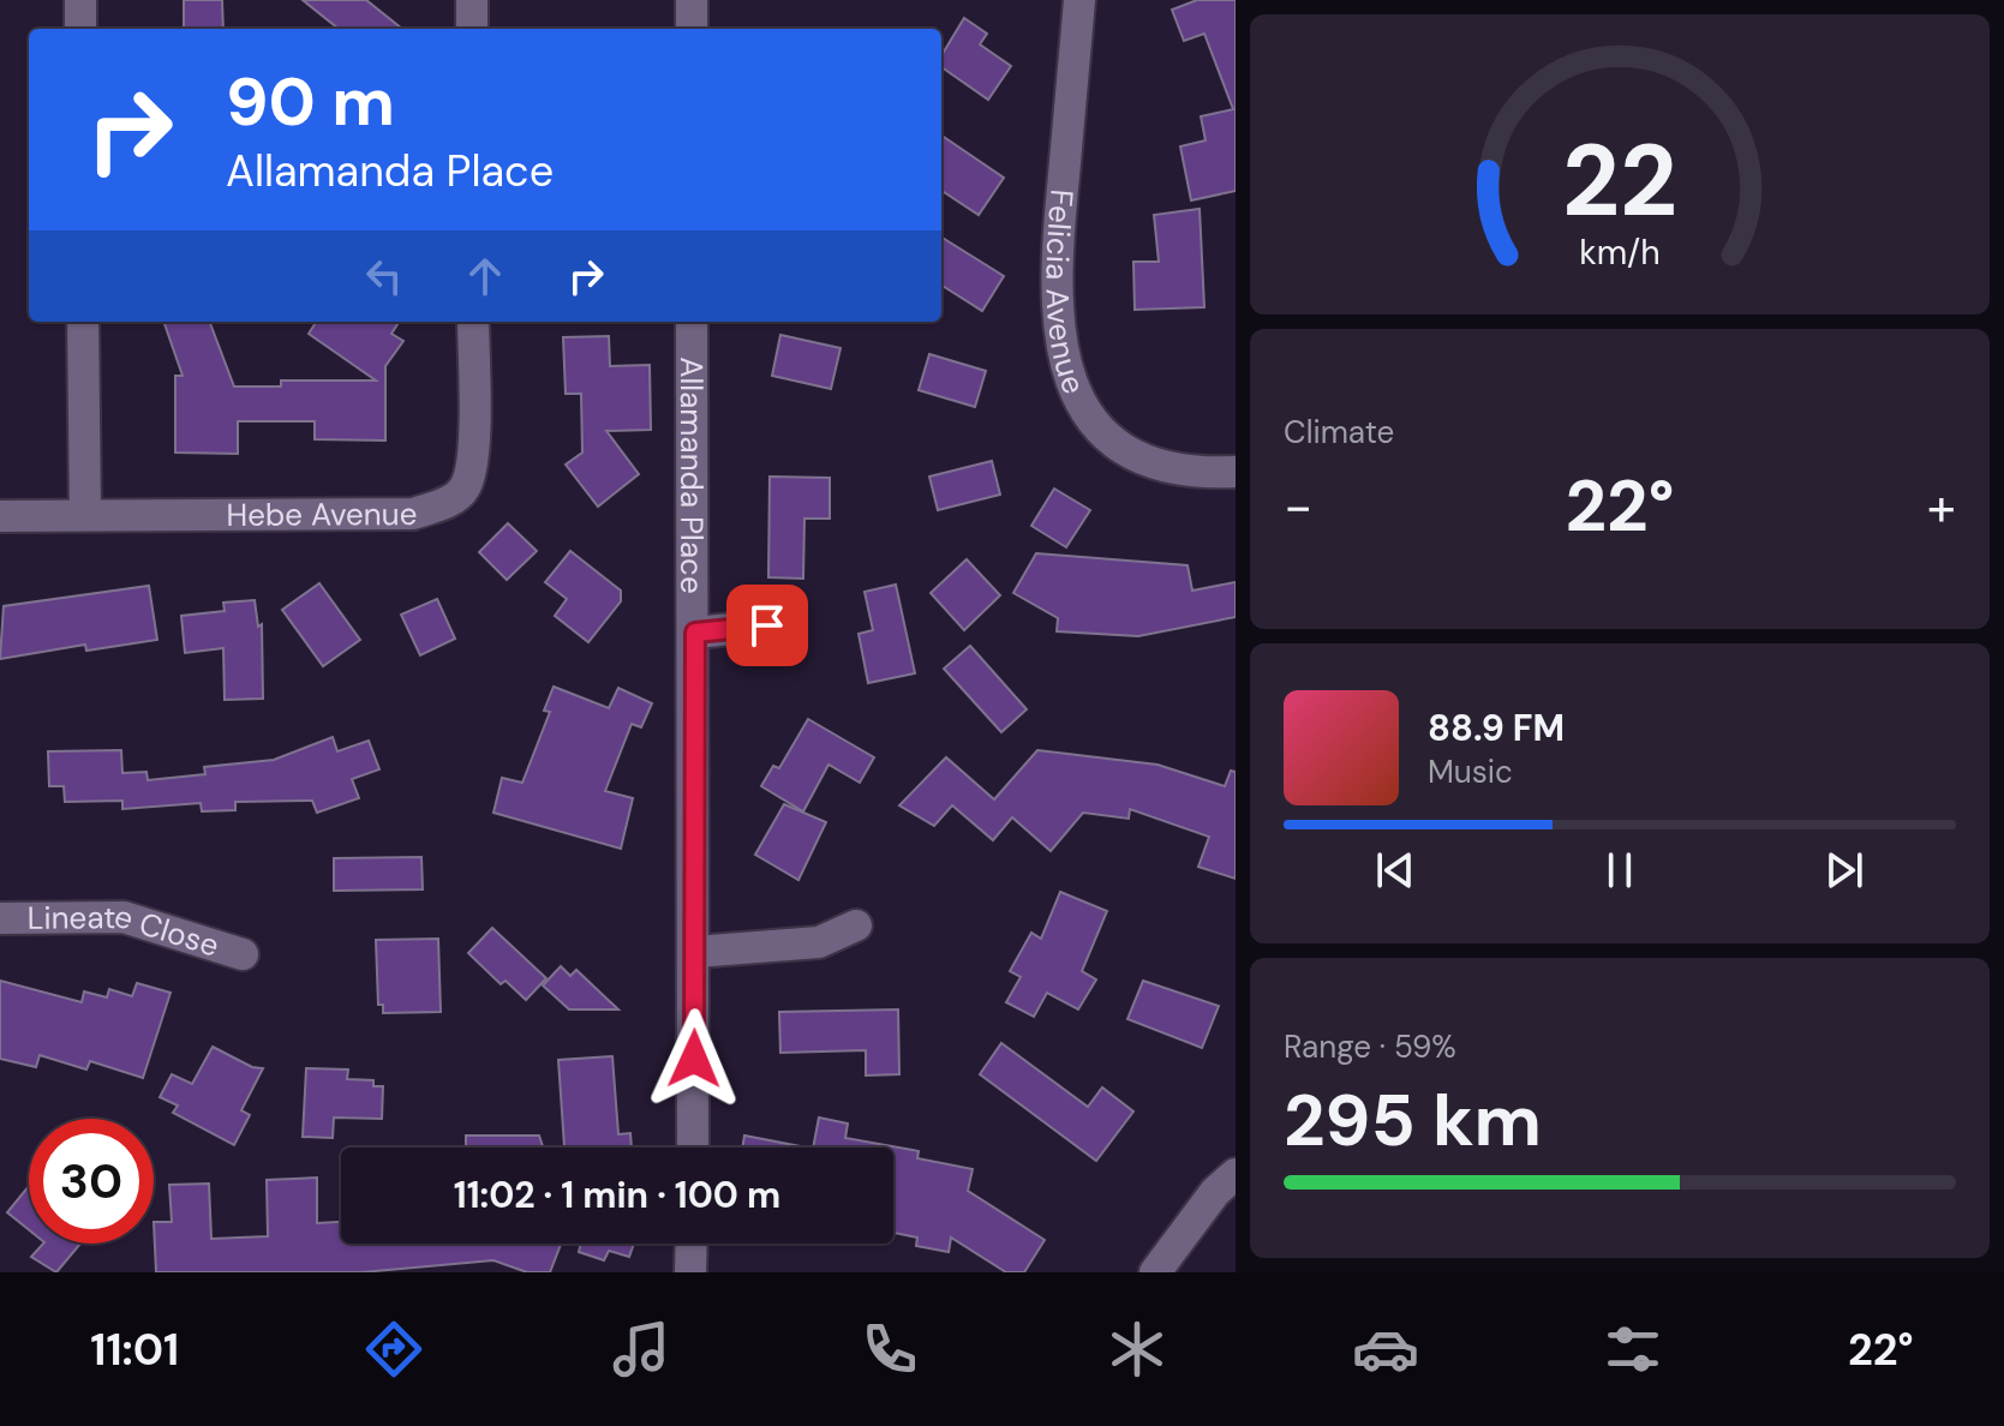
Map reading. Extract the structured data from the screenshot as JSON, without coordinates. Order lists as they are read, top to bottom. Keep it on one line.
{"streets":{"street":["Felicia Avenue","Allamanda Place","Hebe Avenue","Lineate Close"]},"page":{"turn":["90 m","Allamanda Place"],"tile":["Climate",["Range · 59%","295 km"]],"heat":["−","22°","+"],"song":["88.9 FM","Music"],"limit":"30","trip":"11:02 · 1 min · 100 m","tabs":["11:01","22°"],"gauge":["22","km/h"]}}
